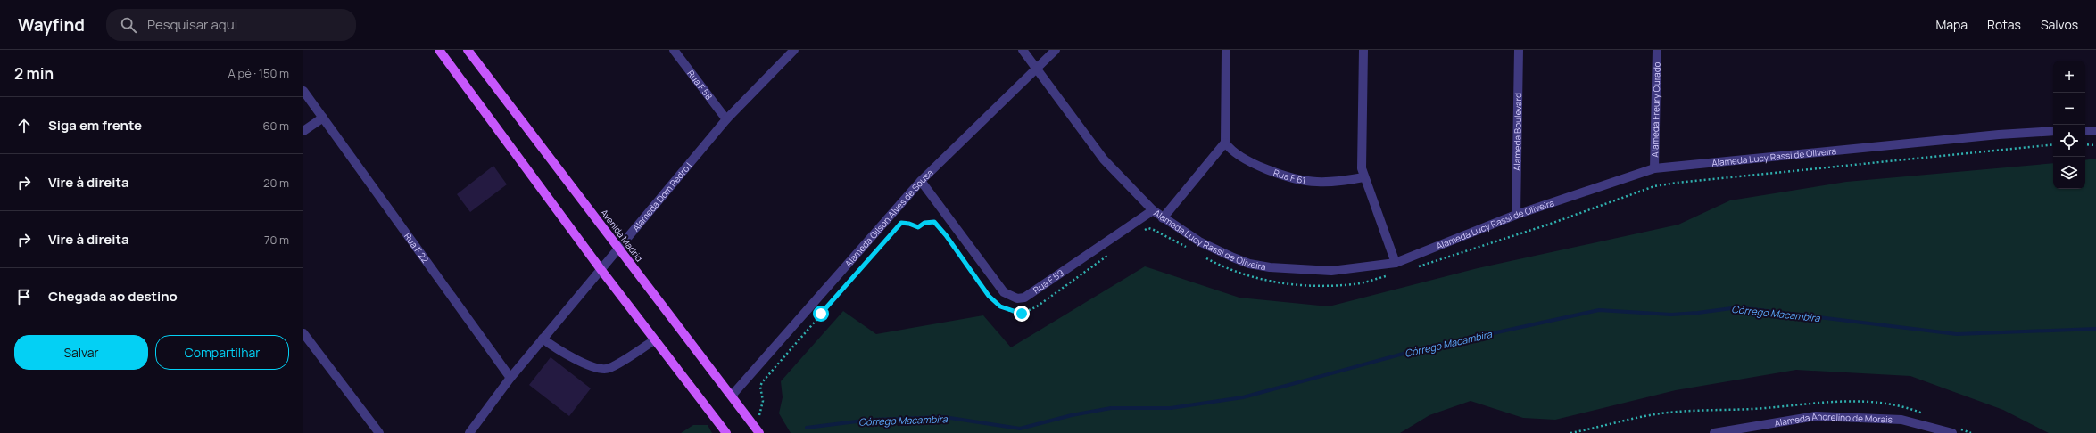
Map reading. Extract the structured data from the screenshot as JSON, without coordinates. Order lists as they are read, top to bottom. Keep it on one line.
{"streets":{"main road":["Avenida Madrid"],"street":["Rua F 58","Alameda Freury Curado","Alameda Boulevard","Alameda Lucy Rassi de Oliveira","Rua F 61","Alameda Dom Pedro I","Alameda Gilson Alves de Sousa","Rua F 22","Rua F 59","Alameda Andrelino de Morais"]},"crossings":[["Rua F 58","Alameda Dom Pedro I"],["Alameda Freury Curado","Alameda Lucy Rassi de Oliveira"],["Alameda Boulevard","Alameda Lucy Rassi de Oliveira"],["Alameda Lucy Rassi de Oliveira","Alameda Gilson Alves de Sousa"],["Alameda Lucy Rassi de Oliveira","Rua F 59"],["Alameda Dom Pedro I","Avenida Madrid"],["Alameda Dom Pedro I","Rua F 22"],["Alameda Gilson Alves de Sousa","Avenida Madrid"],["Alameda Gilson Alves de Sousa","Rua F 59"]],"water":["Córrego Macambira"],"page":{"header":"Wayfind","search":"Pesquisar aqui","nav":["Mapa","Rotas","Salvos"],"heading":["2 min","A pé · 150 m"],"map_buttons":["+","−"],"list":[["Siga em frente","60 m"],["Vire à direita","20 m"],["Vire à direita","70 m"],"Chegada ao destino"],"buttons":["Salvar","Compartilhar"]}}
